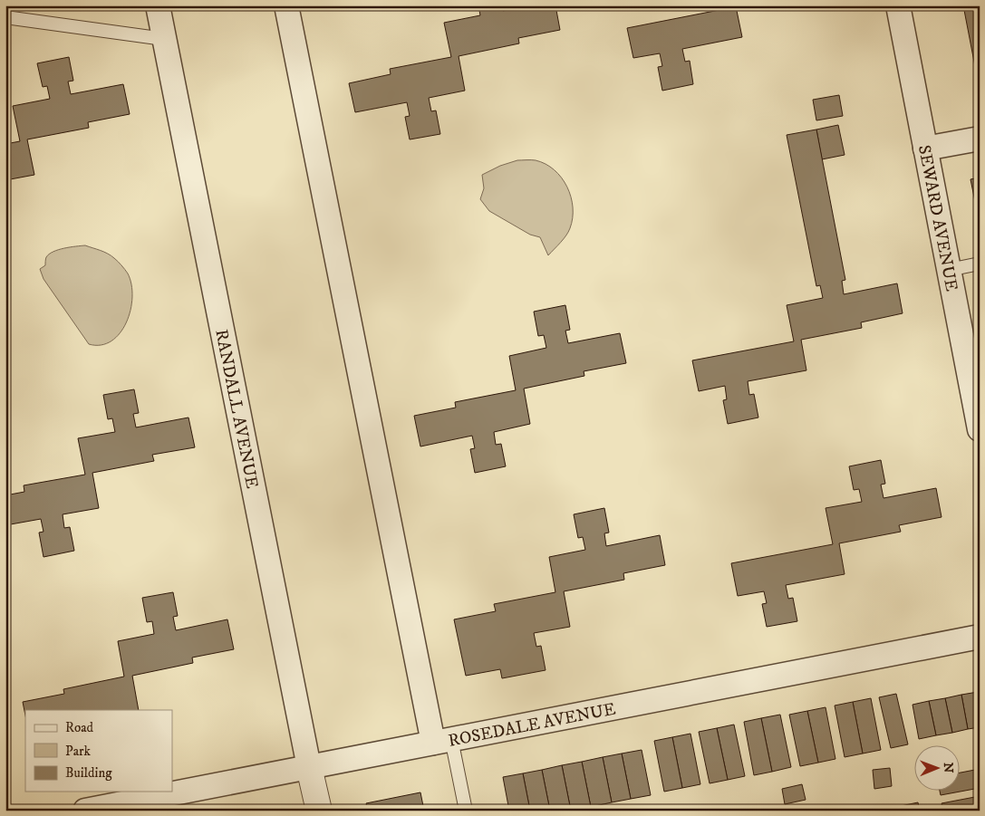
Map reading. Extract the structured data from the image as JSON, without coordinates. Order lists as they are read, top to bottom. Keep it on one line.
{"streets":{"street":["SEWARD AVENUE","RANDALL AVENUE","ROSEDALE AVENUE"]},"crossings":[["RANDALL AVENUE","ROSEDALE AVENUE"]],"legend":["Road","Park","Building"],"north":"right"}
